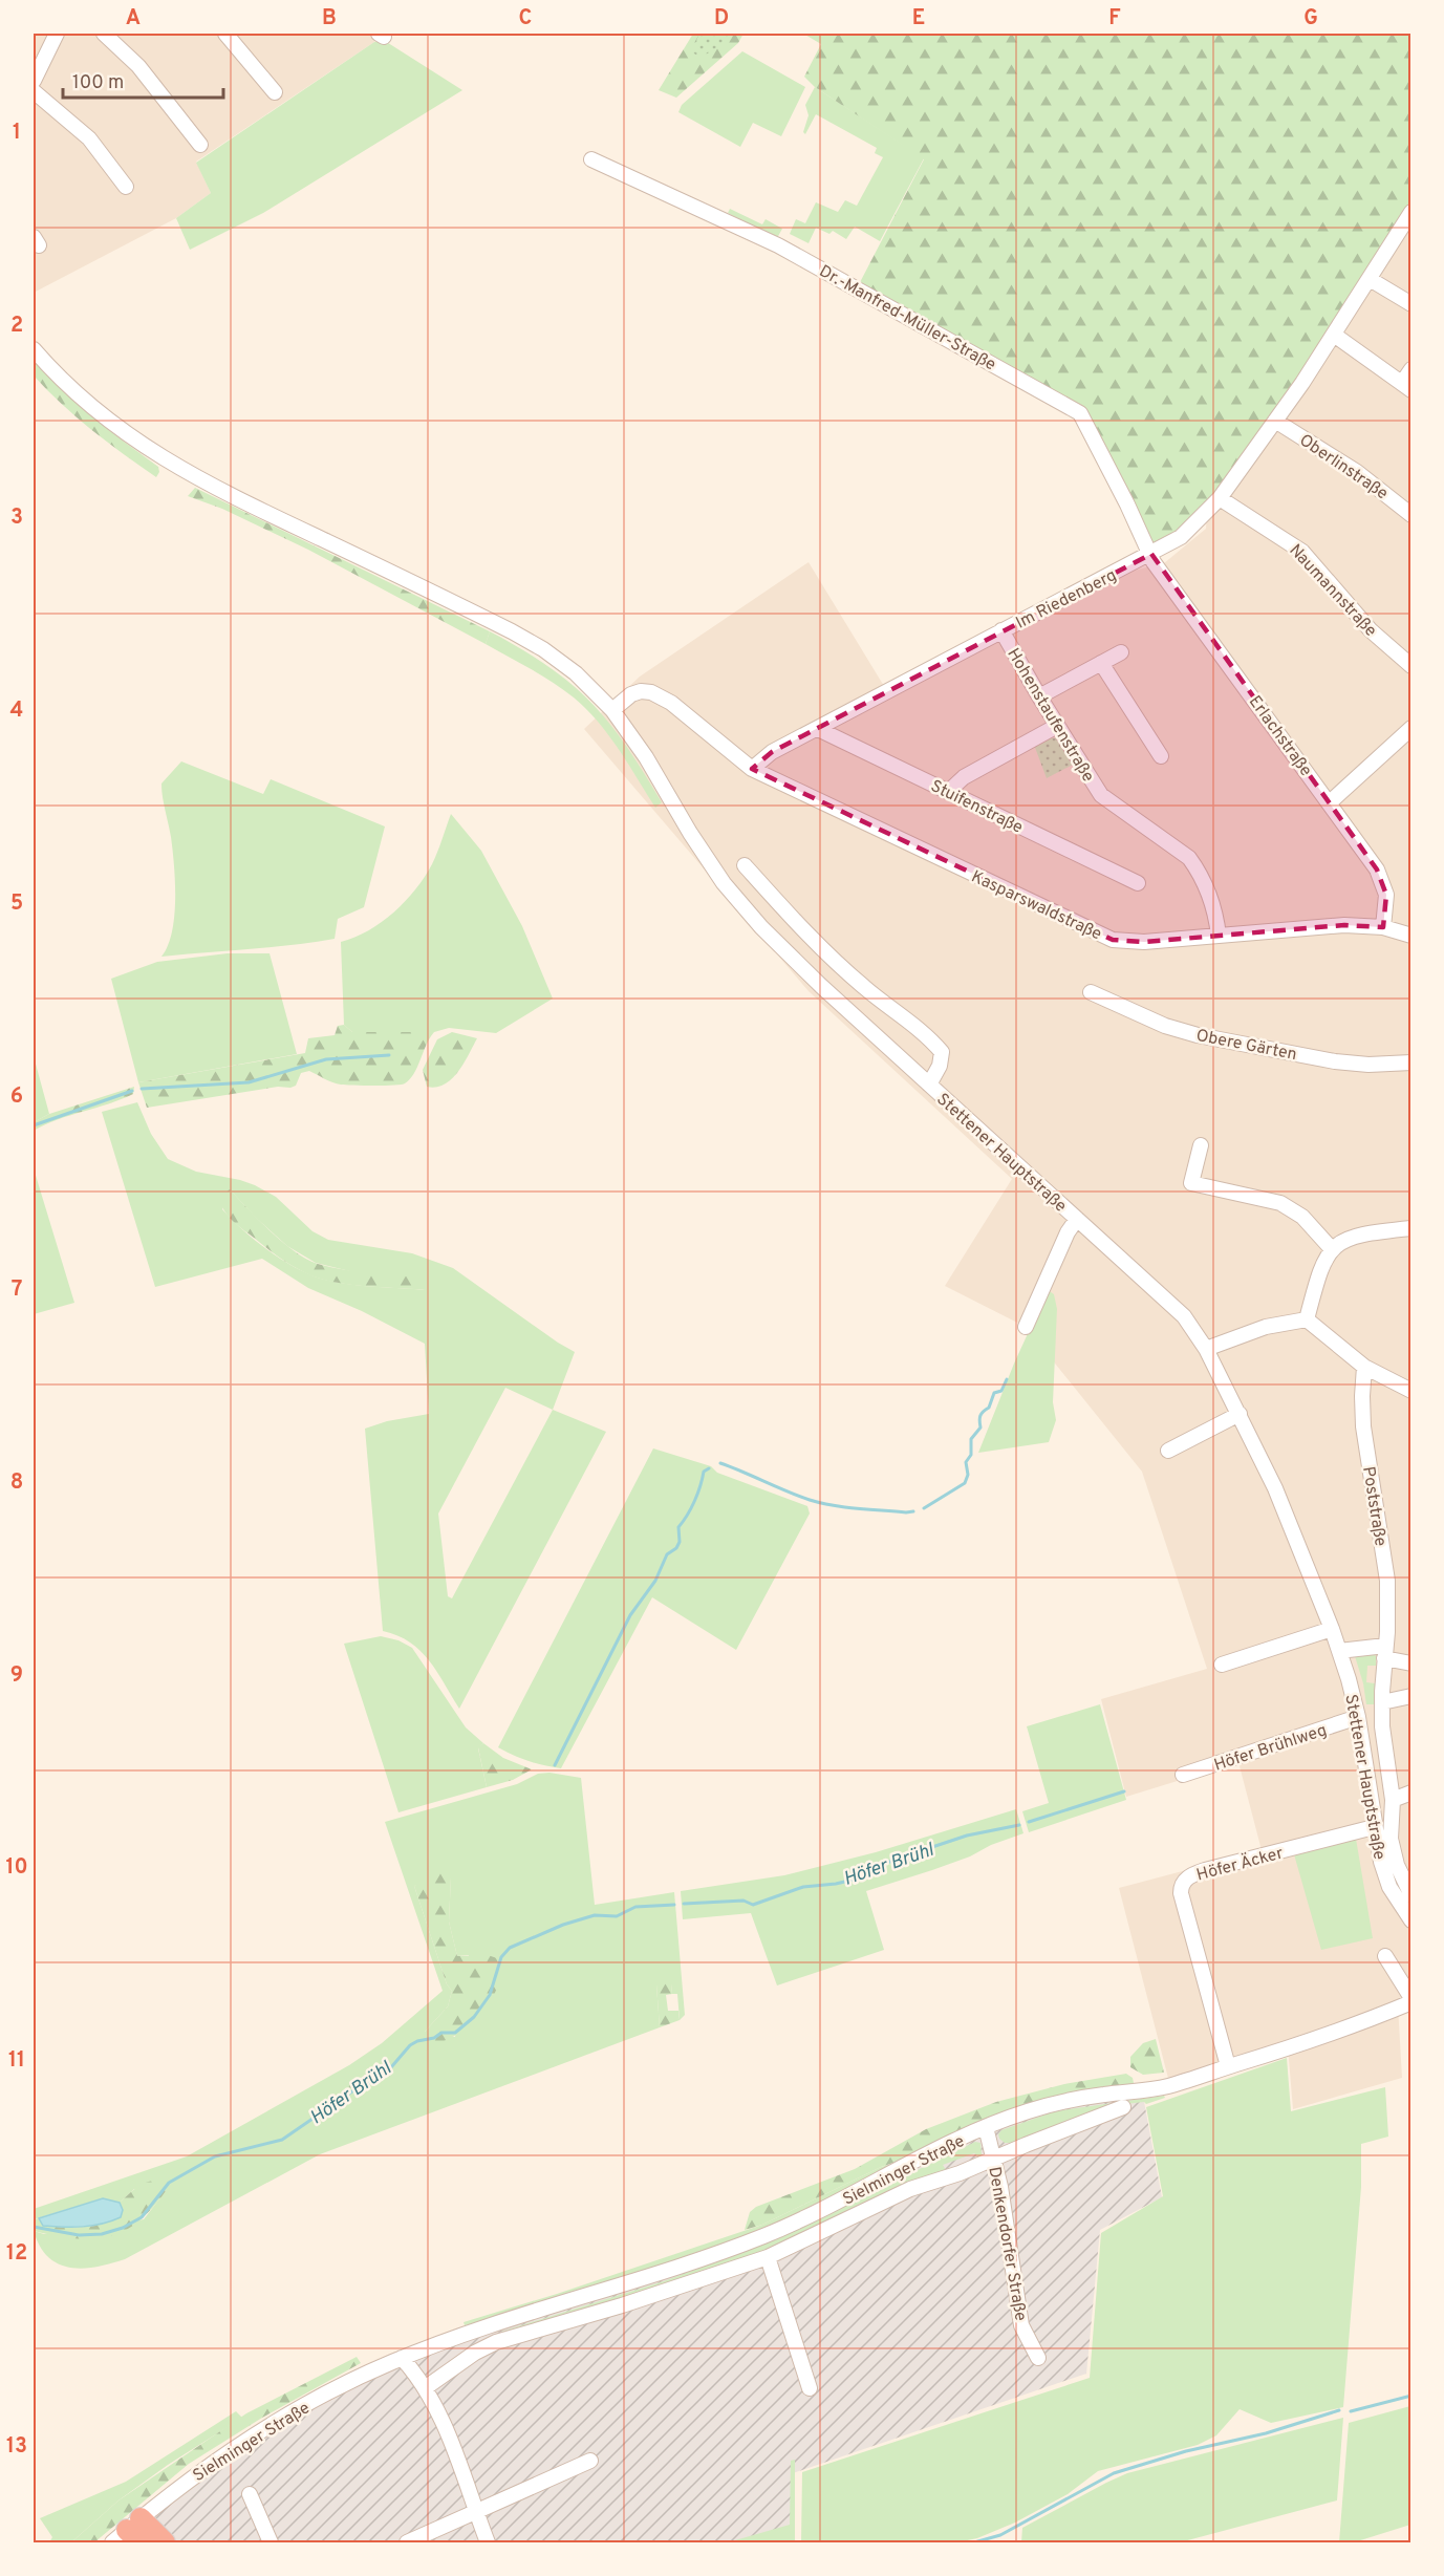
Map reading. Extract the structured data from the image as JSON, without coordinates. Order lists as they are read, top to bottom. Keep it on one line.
{"streets":{"street":["Dr.-Manfred-Müller-Straße","Oberlinstraße","Naumannstraße","Im Riedenberg","Hohenstaufenstraße","Erlachstraße","Stuifenstraße","Kasparswaldstraße","Obere Gärten","Stettener Hauptstraße","Poststraße","Höfer Brühlweg","Höfer Äcker","Sielminger Straße","Denkendorfer Straße"]},"crossings":[["Dr.-Manfred-Müller-Straße","Im Riedenberg"],["Dr.-Manfred-Müller-Straße","Erlachstraße"],["Oberlinstraße","Im Riedenberg"],["Naumannstraße","Im Riedenberg"],["Im Riedenberg","Hohenstaufenstraße"],["Im Riedenberg","Erlachstraße"],["Im Riedenberg","Stuifenstraße"],["Im Riedenberg","Kasparswaldstraße"],["Hohenstaufenstraße","Kasparswaldstraße"],["Erlachstraße","Kasparswaldstraße"],["Stettener Hauptstraße","Poststraße"],["Stettener Hauptstraße","Höfer Brühlweg"],["Stettener Hauptstraße","Höfer Äcker"],["Höfer Äcker","Sielminger Straße"],["Sielminger Straße","Denkendorfer Straße"]],"water":["Höfer Brühl"],"scale_bar":"100 m","grid":{"columns":["A","B","C","D","E","F","G"],"rows":["1","2","3","4","5","6","7","8","9","10","11","12","13"]}}
